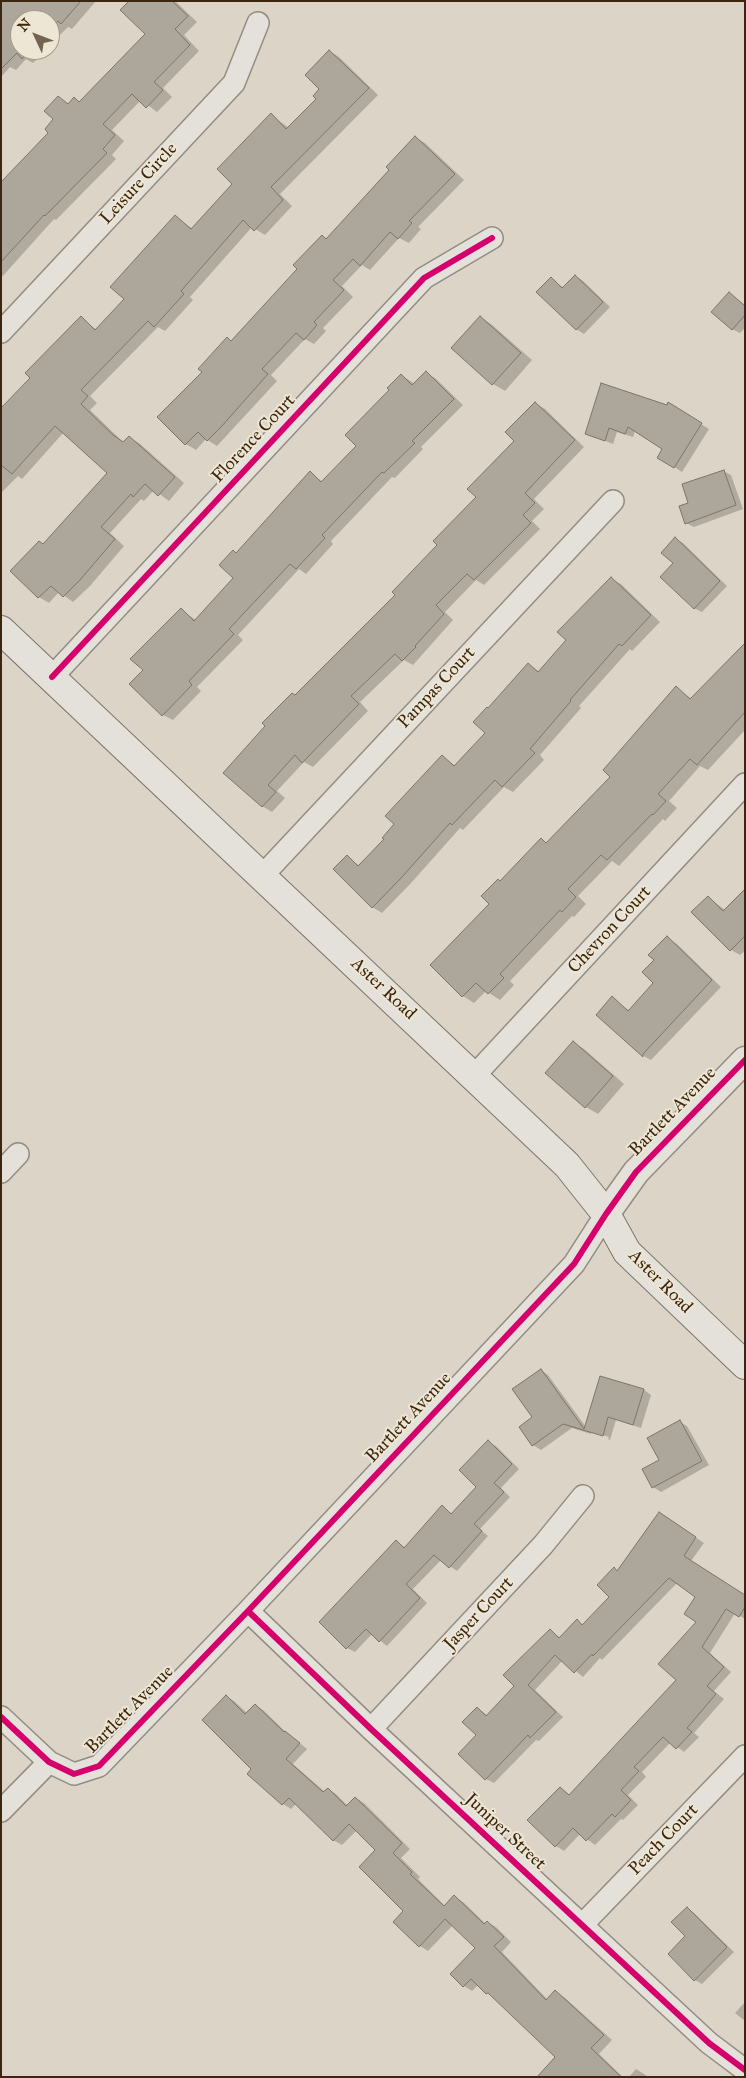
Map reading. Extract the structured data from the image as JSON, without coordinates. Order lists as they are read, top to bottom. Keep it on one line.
{"streets":{"main road":["Aster Road"],"street":["Leisure Circle","Florence Court","Pampas Court","Chevron Court","Bartlett Avenue","Jasper Court","Juniper Street","Peach Court"]},"crossings":[["Florence Court","Aster Road"],["Pampas Court","Aster Road"],["Chevron Court","Aster Road"],["Aster Road","Bartlett Avenue"],["Bartlett Avenue","Juniper Street"],["Jasper Court","Juniper Street"],["Juniper Street","Peach Court"]],"north":"top left"}
